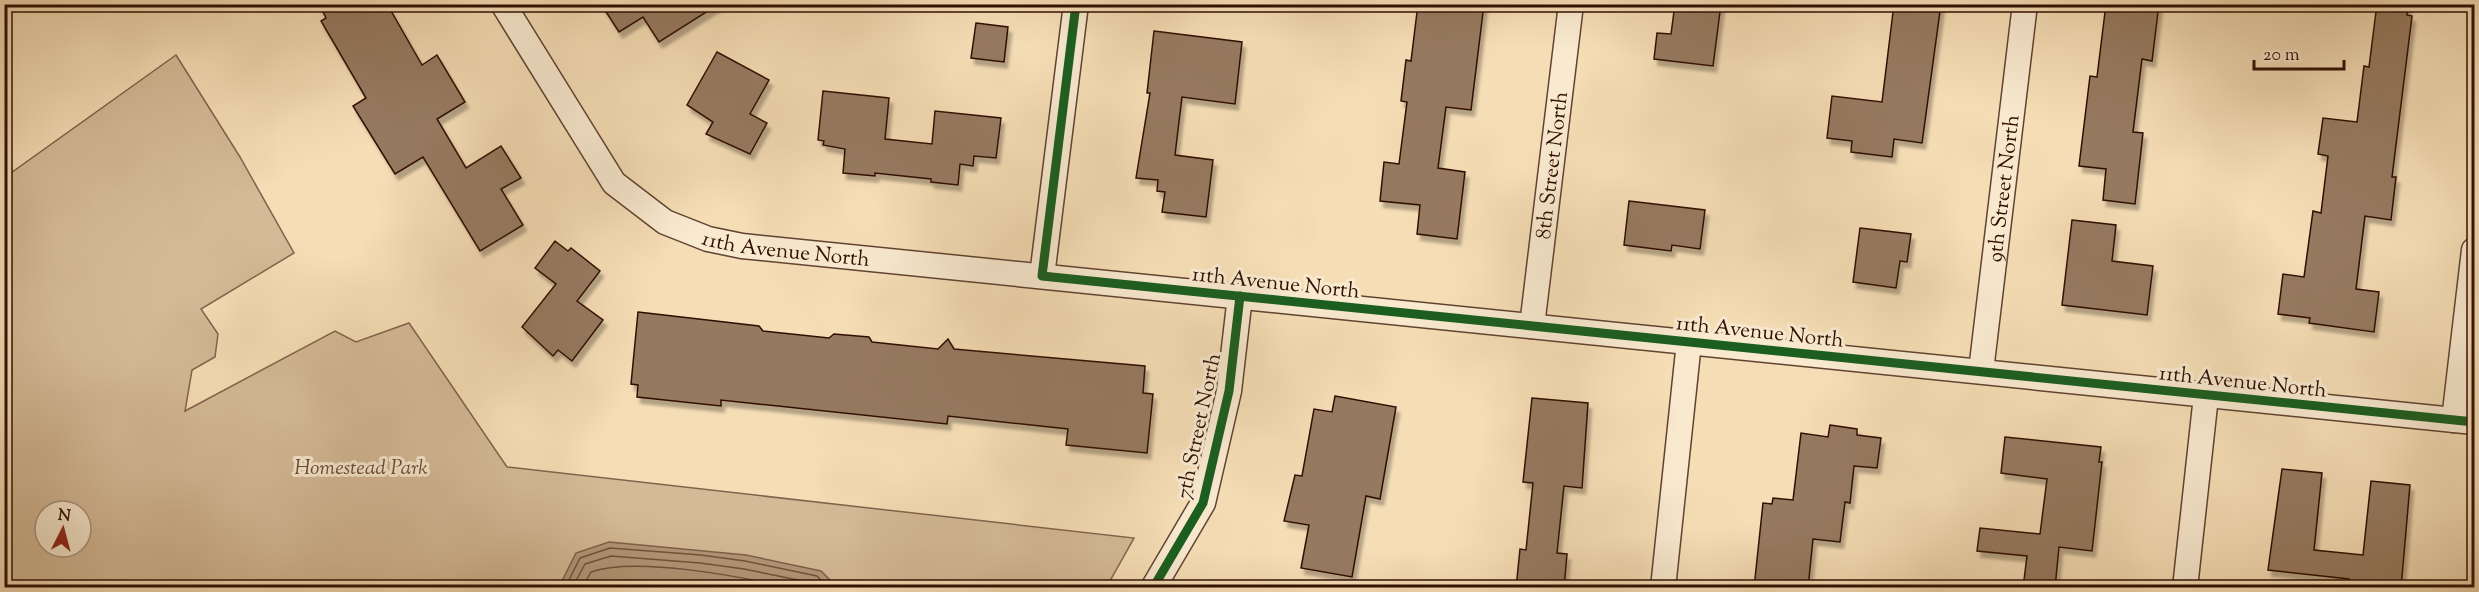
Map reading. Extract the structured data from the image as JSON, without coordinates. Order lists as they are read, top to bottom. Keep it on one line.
{"streets":{"street":["8th Street North","9th Street North","11th Avenue North","7th Street North"]},"crossings":[["8th Street North","11th Avenue North"],["9th Street North","11th Avenue North"],["11th Avenue North","7th Street North"]],"parks":["Homestead Park"],"scale_bar":"20 m","north":"top"}
